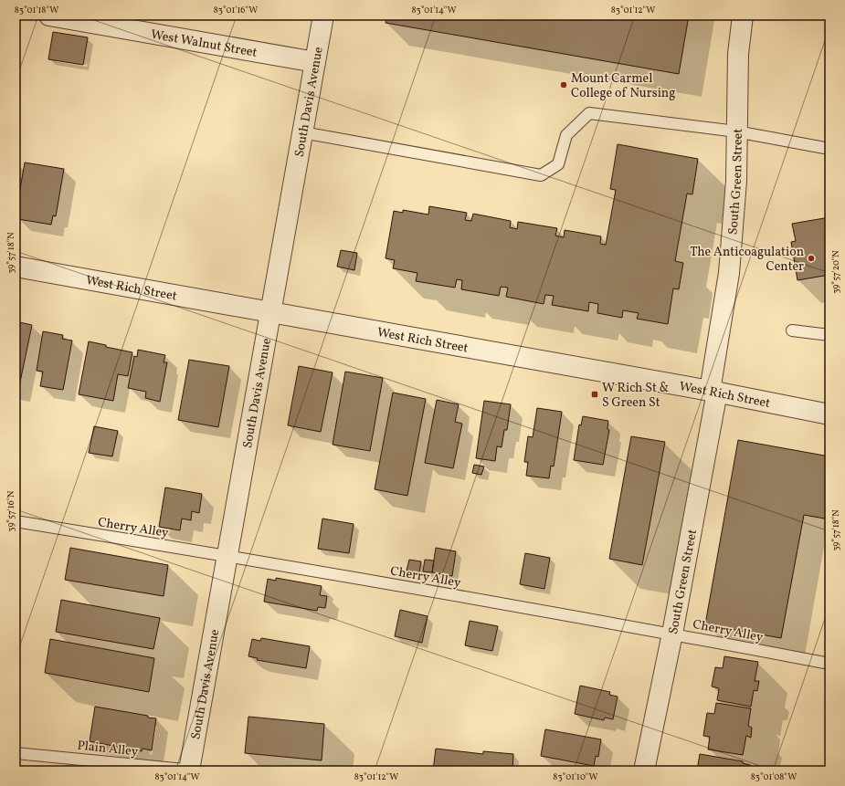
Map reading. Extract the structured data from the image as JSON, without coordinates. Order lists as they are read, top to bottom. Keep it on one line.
{"streets":{"street":["West Walnut Street","South Davis Avenue","South Green Street","West Rich Street"],"lane":["Cherry Alley","Plain Alley"]},"crossings":[["West Walnut Street","South Davis Avenue"],["South Davis Avenue","West Rich Street"],["South Davis Avenue","Cherry Alley"],["South Davis Avenue","Plain Alley"],["South Green Street","West Rich Street"],["South Green Street","Cherry Alley"]],"places":{"other":["Mount Carmel College of Nursing","The Anticoagulation Center"],"transit":["W Rich St & S Green St"]},"coordinates":["83°01'18\"W","83°01'16\"W","83°01'14\"W","83°01'12\"W","39°57'18\"N","39°57'20\"N","39°57'16\"N","83°01'10\"W","83°01'08\"W"]}
